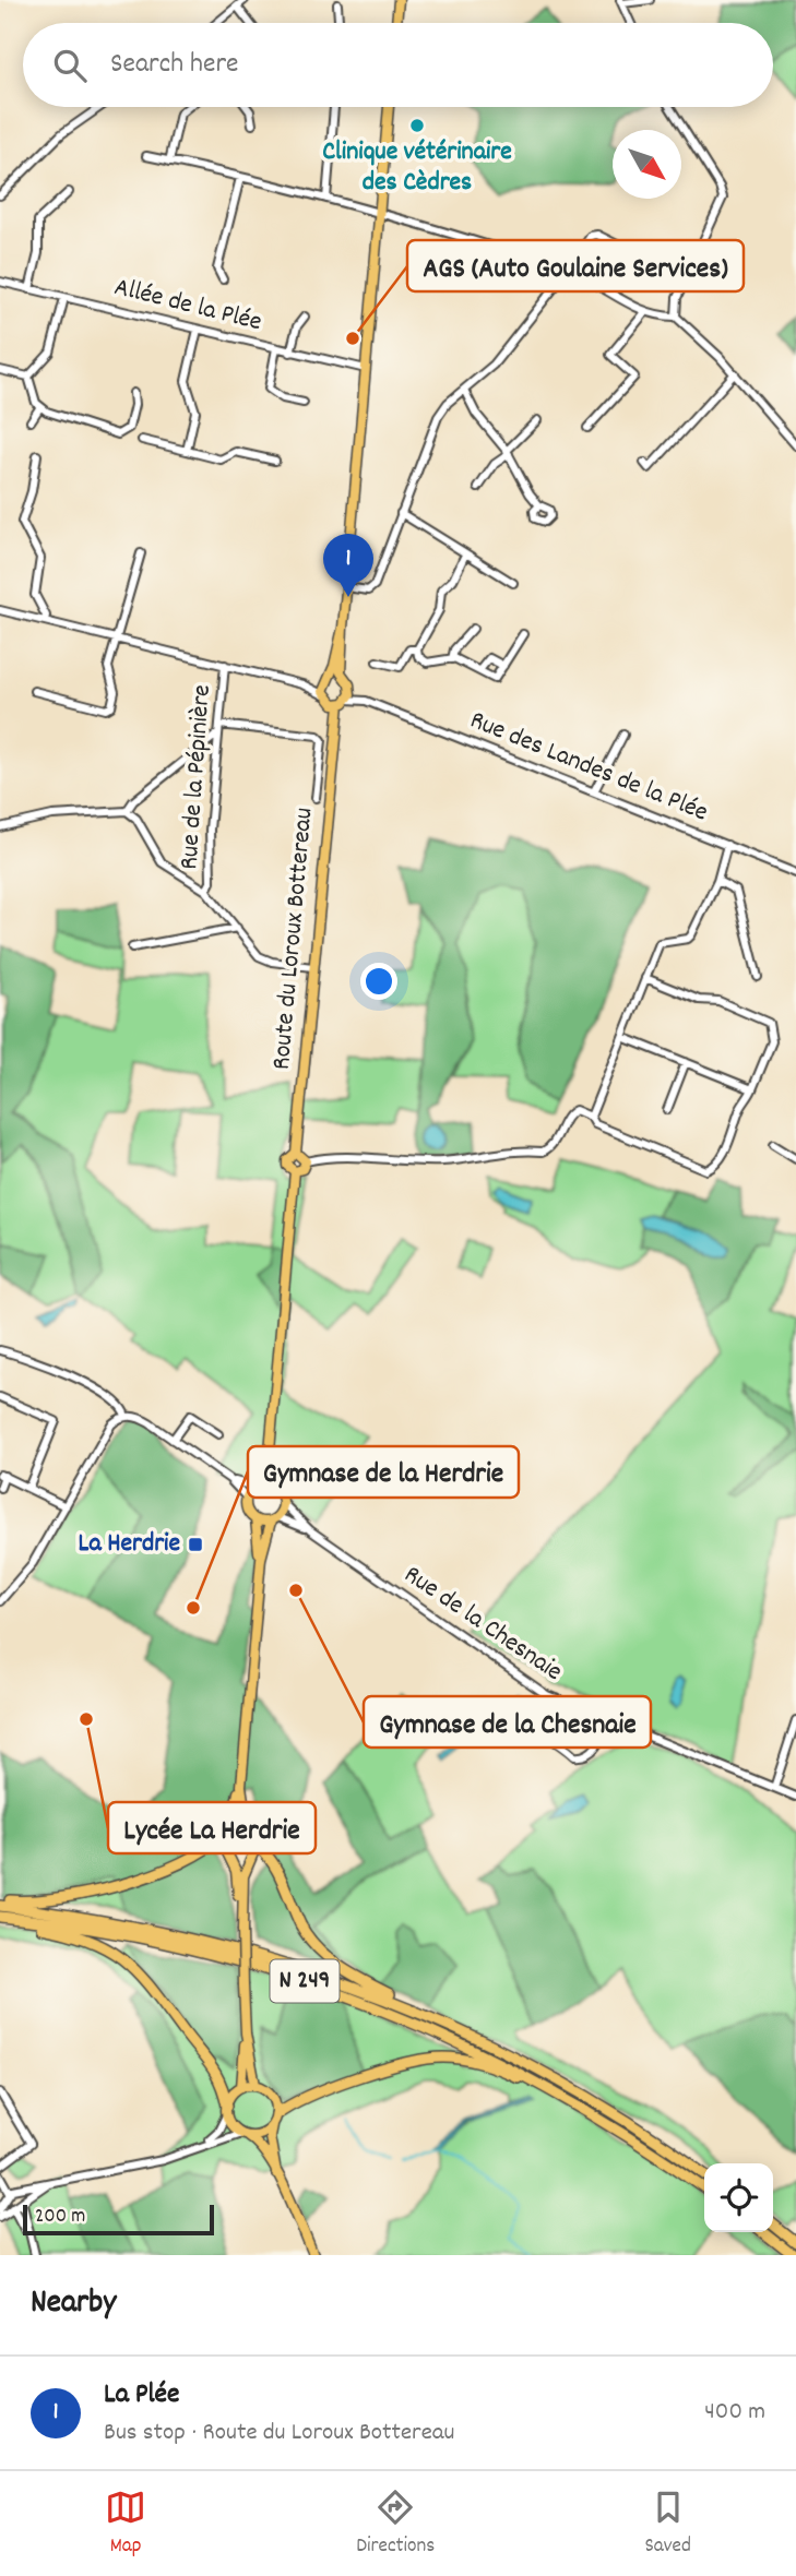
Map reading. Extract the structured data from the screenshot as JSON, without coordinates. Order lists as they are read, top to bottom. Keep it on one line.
{"streets":{"highway":["N 249"],"main road":["Route du Loroux Bottereau"],"street":["Allée de la Plée","Rue des Landes de la Plée","Rue de la Pépinière","Rue de la Chesnaie"]},"crossings":[["Rue des Landes de la Plée","Route du Loroux Bottereau"]],"places":{"other":["Clinique vétérinaire des Cèdres","AGS (Auto Goulaine Services)","Gymnase de la Chesnaie","Gymnase de la Herdrie","Lycée La Herdrie"],"transit":["La Herdrie"]},"scale_bar":"200 m","north":"bottom right","page":{"search":"Search here","pins":"1","scale":"200 m","heading":"Nearby","list":[{"mark":"1","name":"La Plée","note":"Bus stop · Route du Loroux Bottereau","value":"400 m"}],"nav":["Map","Directions","Saved"]}}
